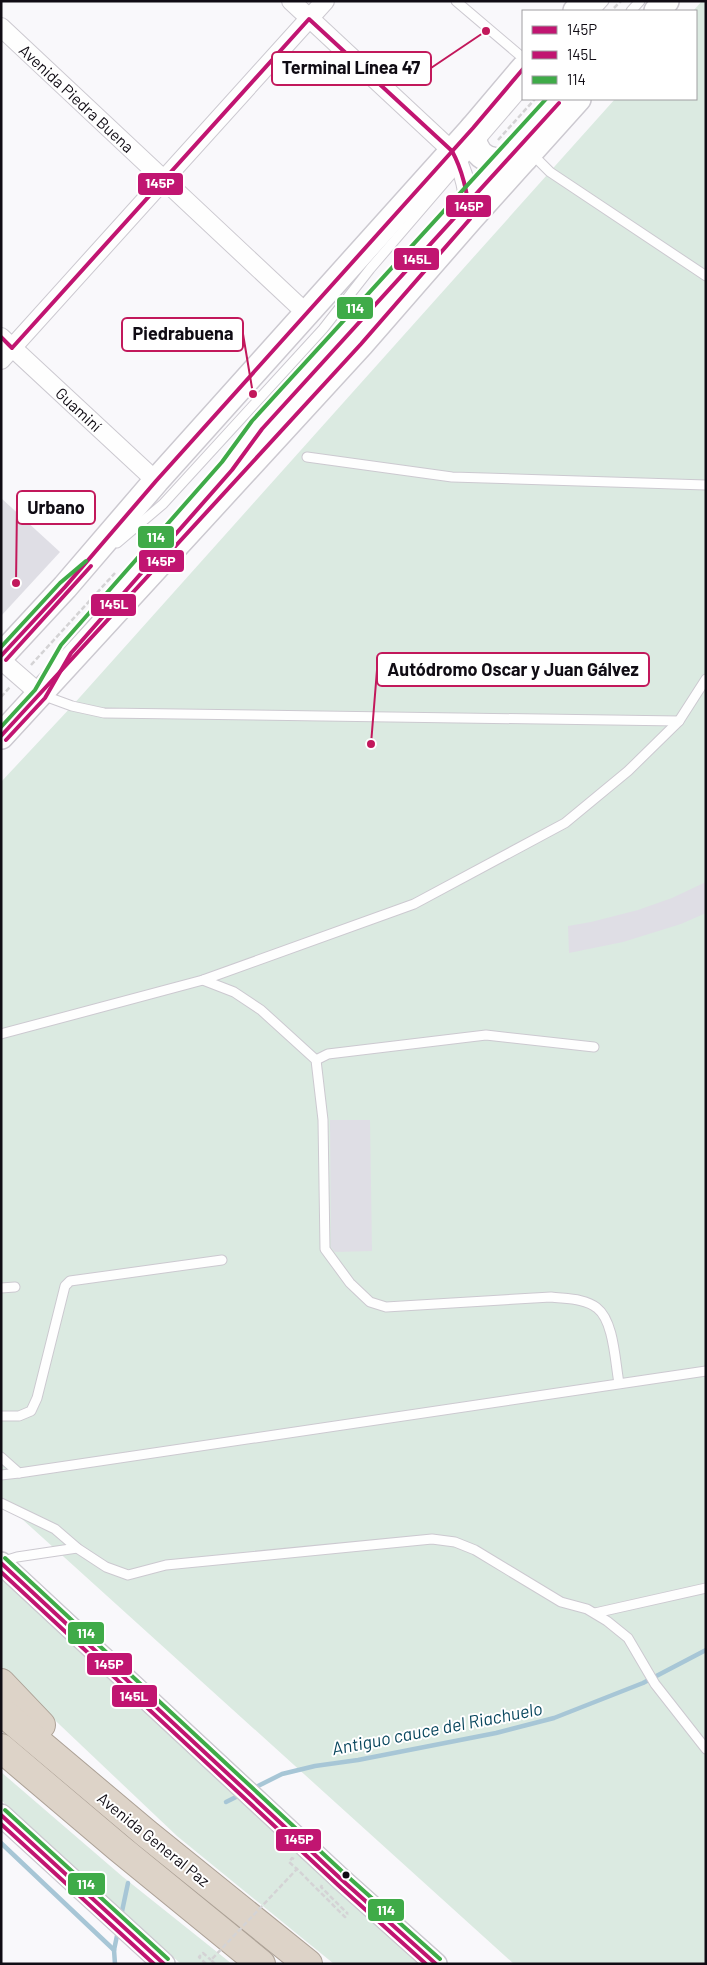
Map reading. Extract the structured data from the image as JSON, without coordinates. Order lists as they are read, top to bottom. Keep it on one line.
{"streets":{"highway":["Avenida General Paz"],"street":["Avenida Piedra Buena","Guaminí"]},"water":["Antiguo cauce del Riachuelo"],"places":["Terminal Línea 47","Piedrabuena","Urbano","Autódromo Oscar y Juan Gálvez"],"lines":["transit line 145P","transit line 114","transit line 145L"],"legend":["145P","145L","114"]}
